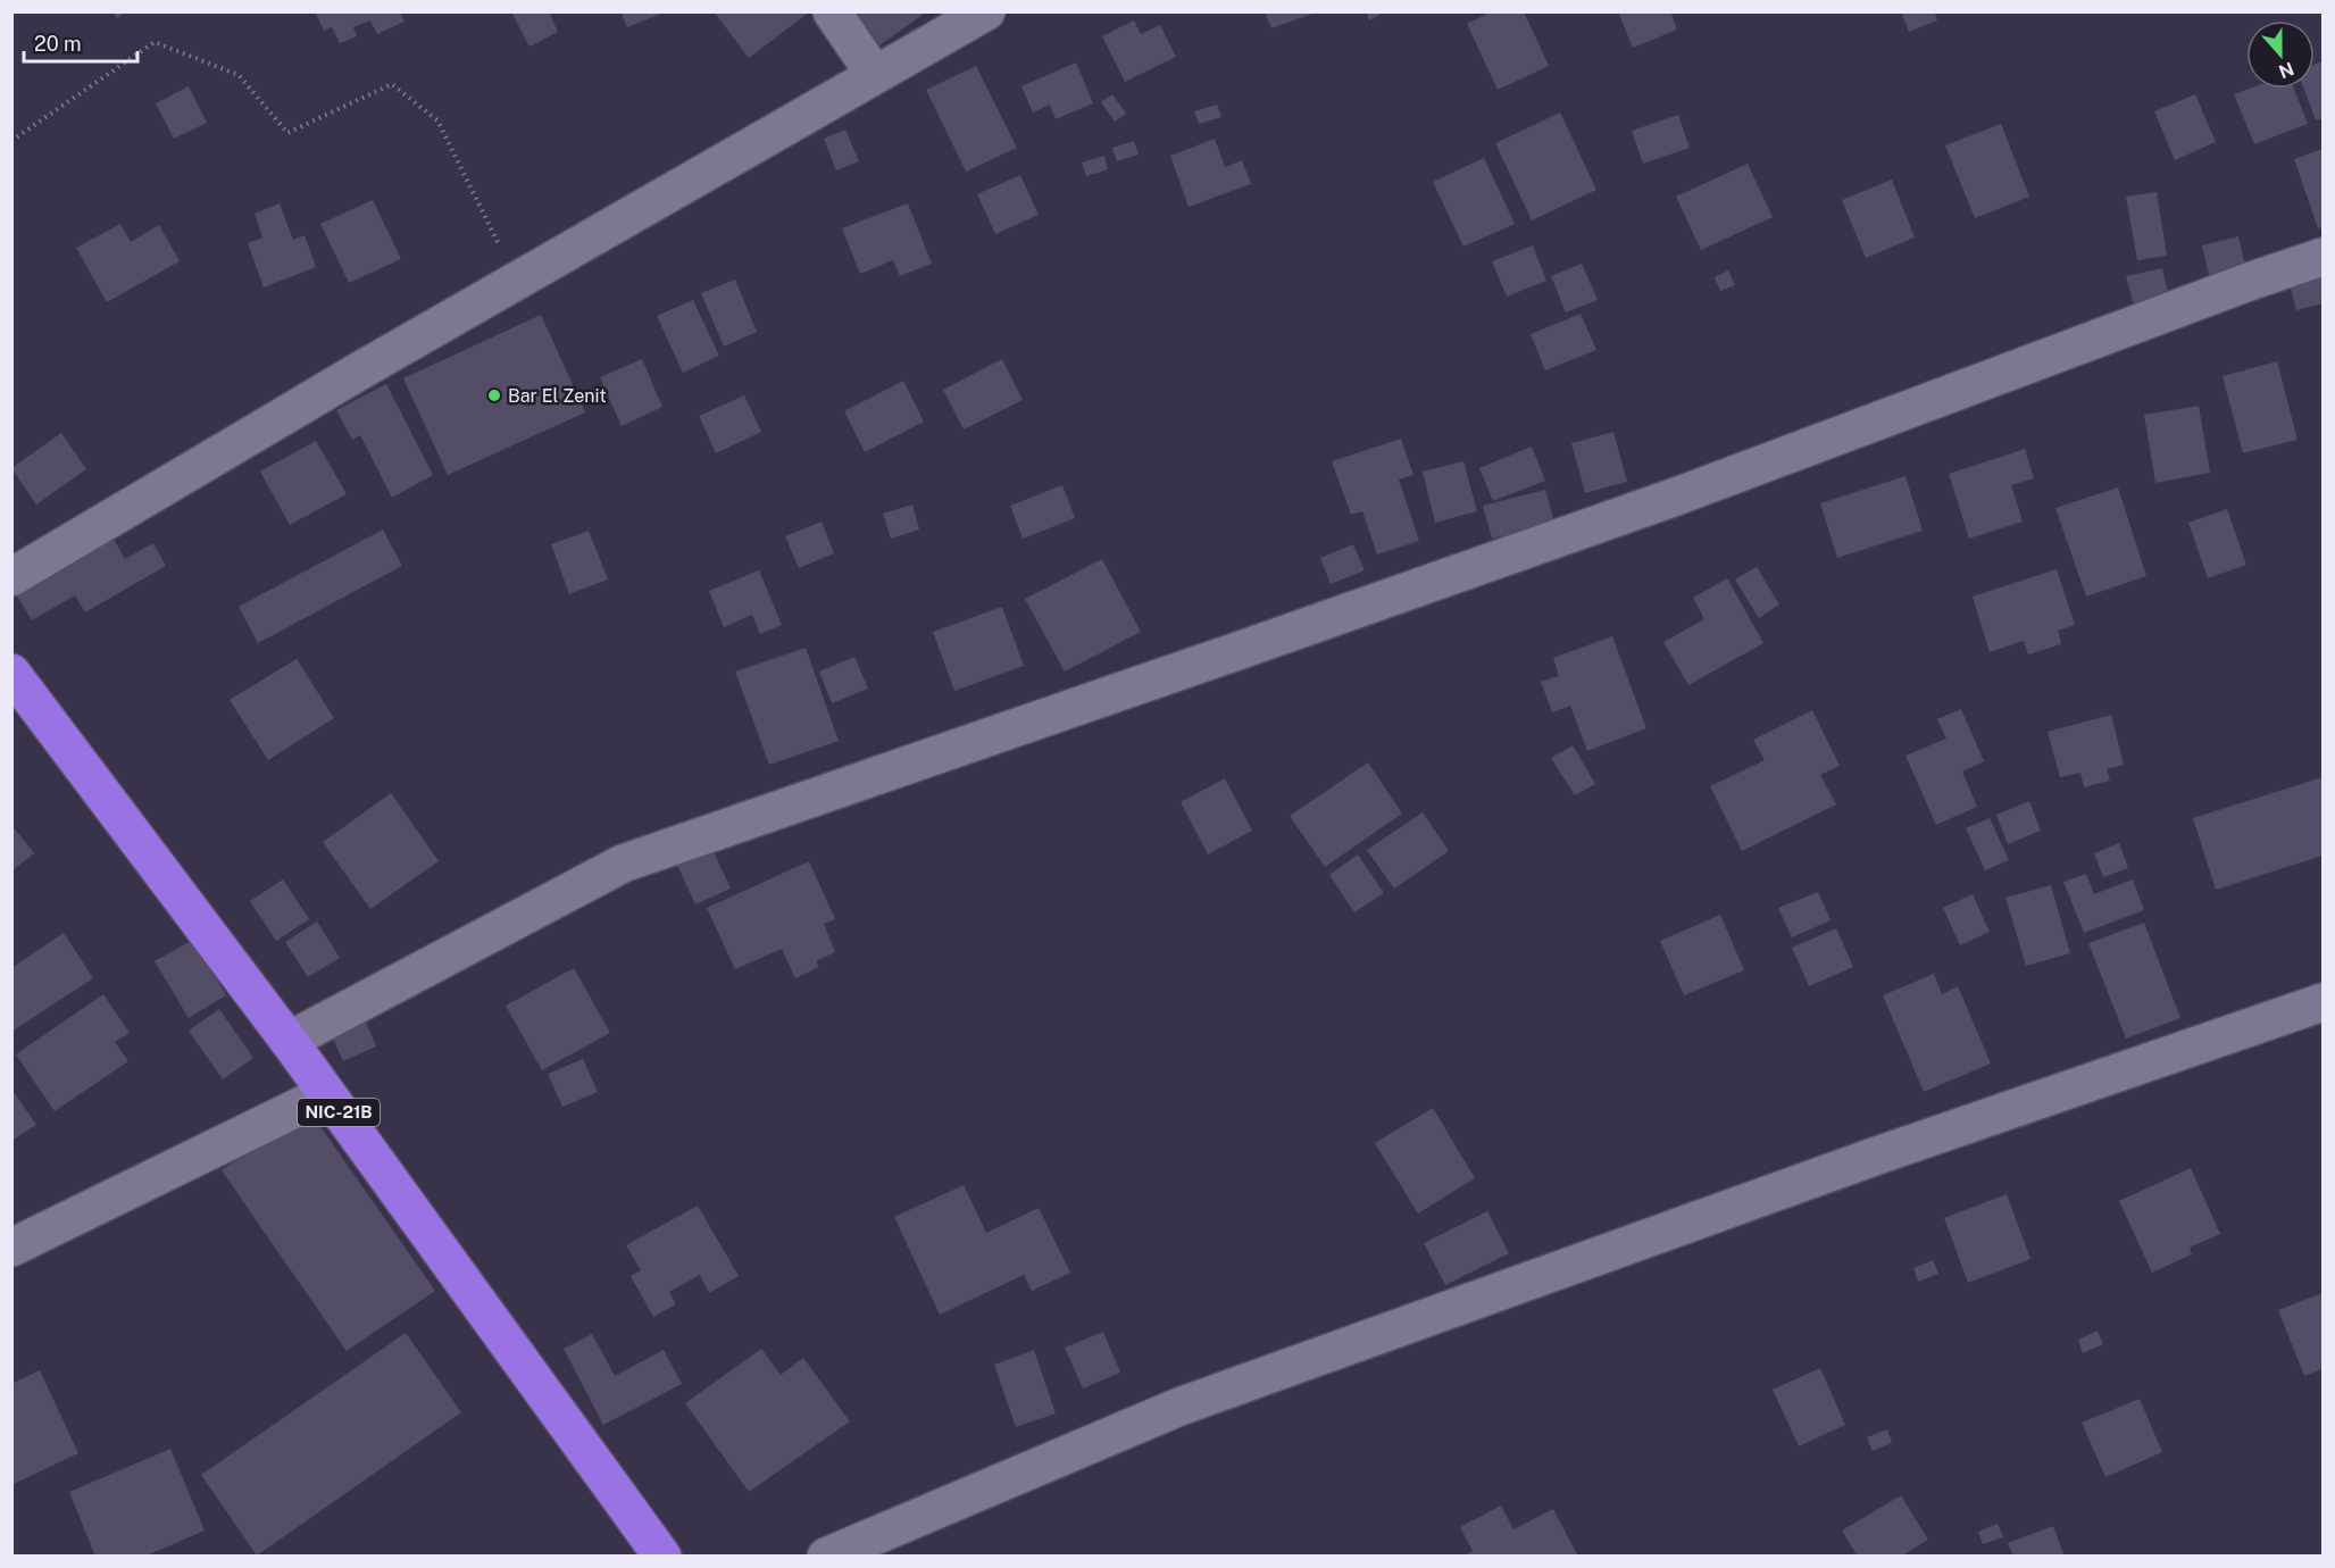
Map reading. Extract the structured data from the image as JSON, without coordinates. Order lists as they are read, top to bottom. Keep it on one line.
{"streets":{"highway":["NIC-21B"]},"places":["Bar El Zenit"],"scale_bar":"20 m","north":"bottom"}
